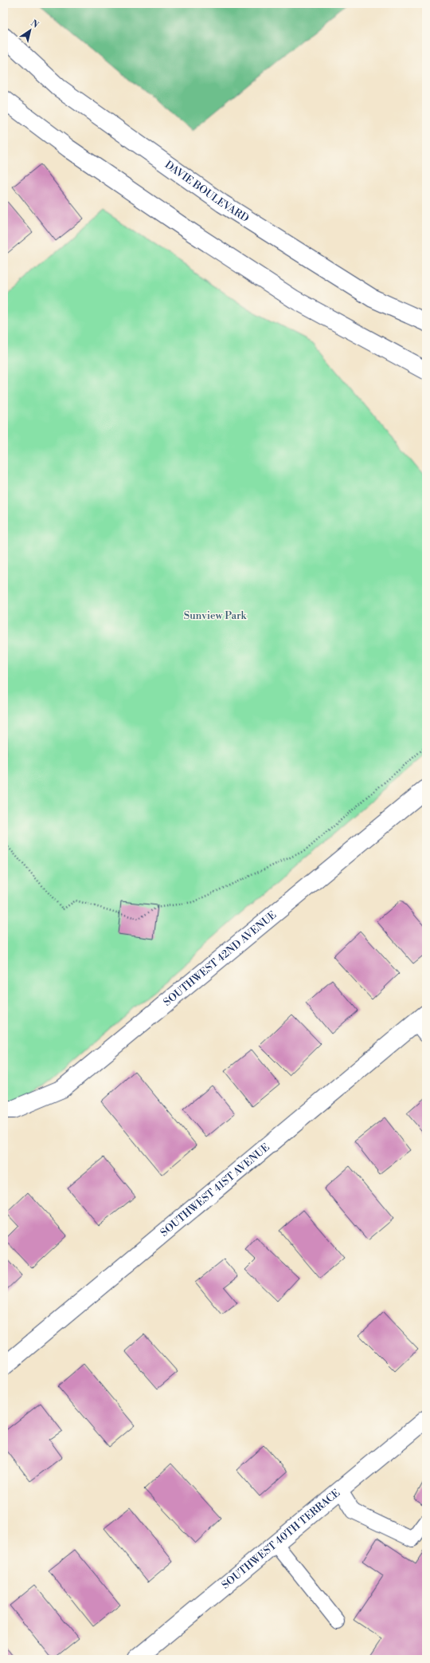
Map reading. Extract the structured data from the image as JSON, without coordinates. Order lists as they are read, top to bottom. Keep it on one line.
{"streets":{"street":["DAVIE BOULEVARD","SOUTHWEST 42ND AVENUE","SOUTHWEST 41ST AVENUE","SOUTHWEST 40TH TERRACE"]},"parks":["Sunview Park"],"north":"top right"}
